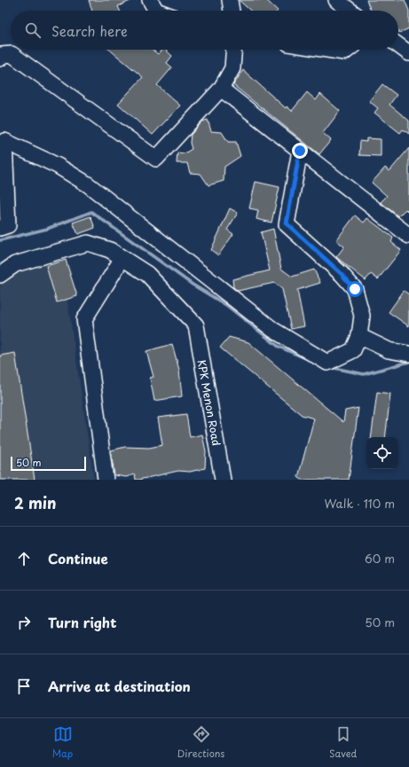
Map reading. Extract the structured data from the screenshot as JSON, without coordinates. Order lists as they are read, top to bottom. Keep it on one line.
{"streets":{"street":["KPK Menon Road"]},"scale_bar":"50 m","page":{"search":"Search here","scale":"50 m","heading":["2 min","Walk · 110 m"],"list":[["Continue","60 m"],["Turn right","50 m"],"Arrive at destination"],"nav":["Map","Directions","Saved"]}}
